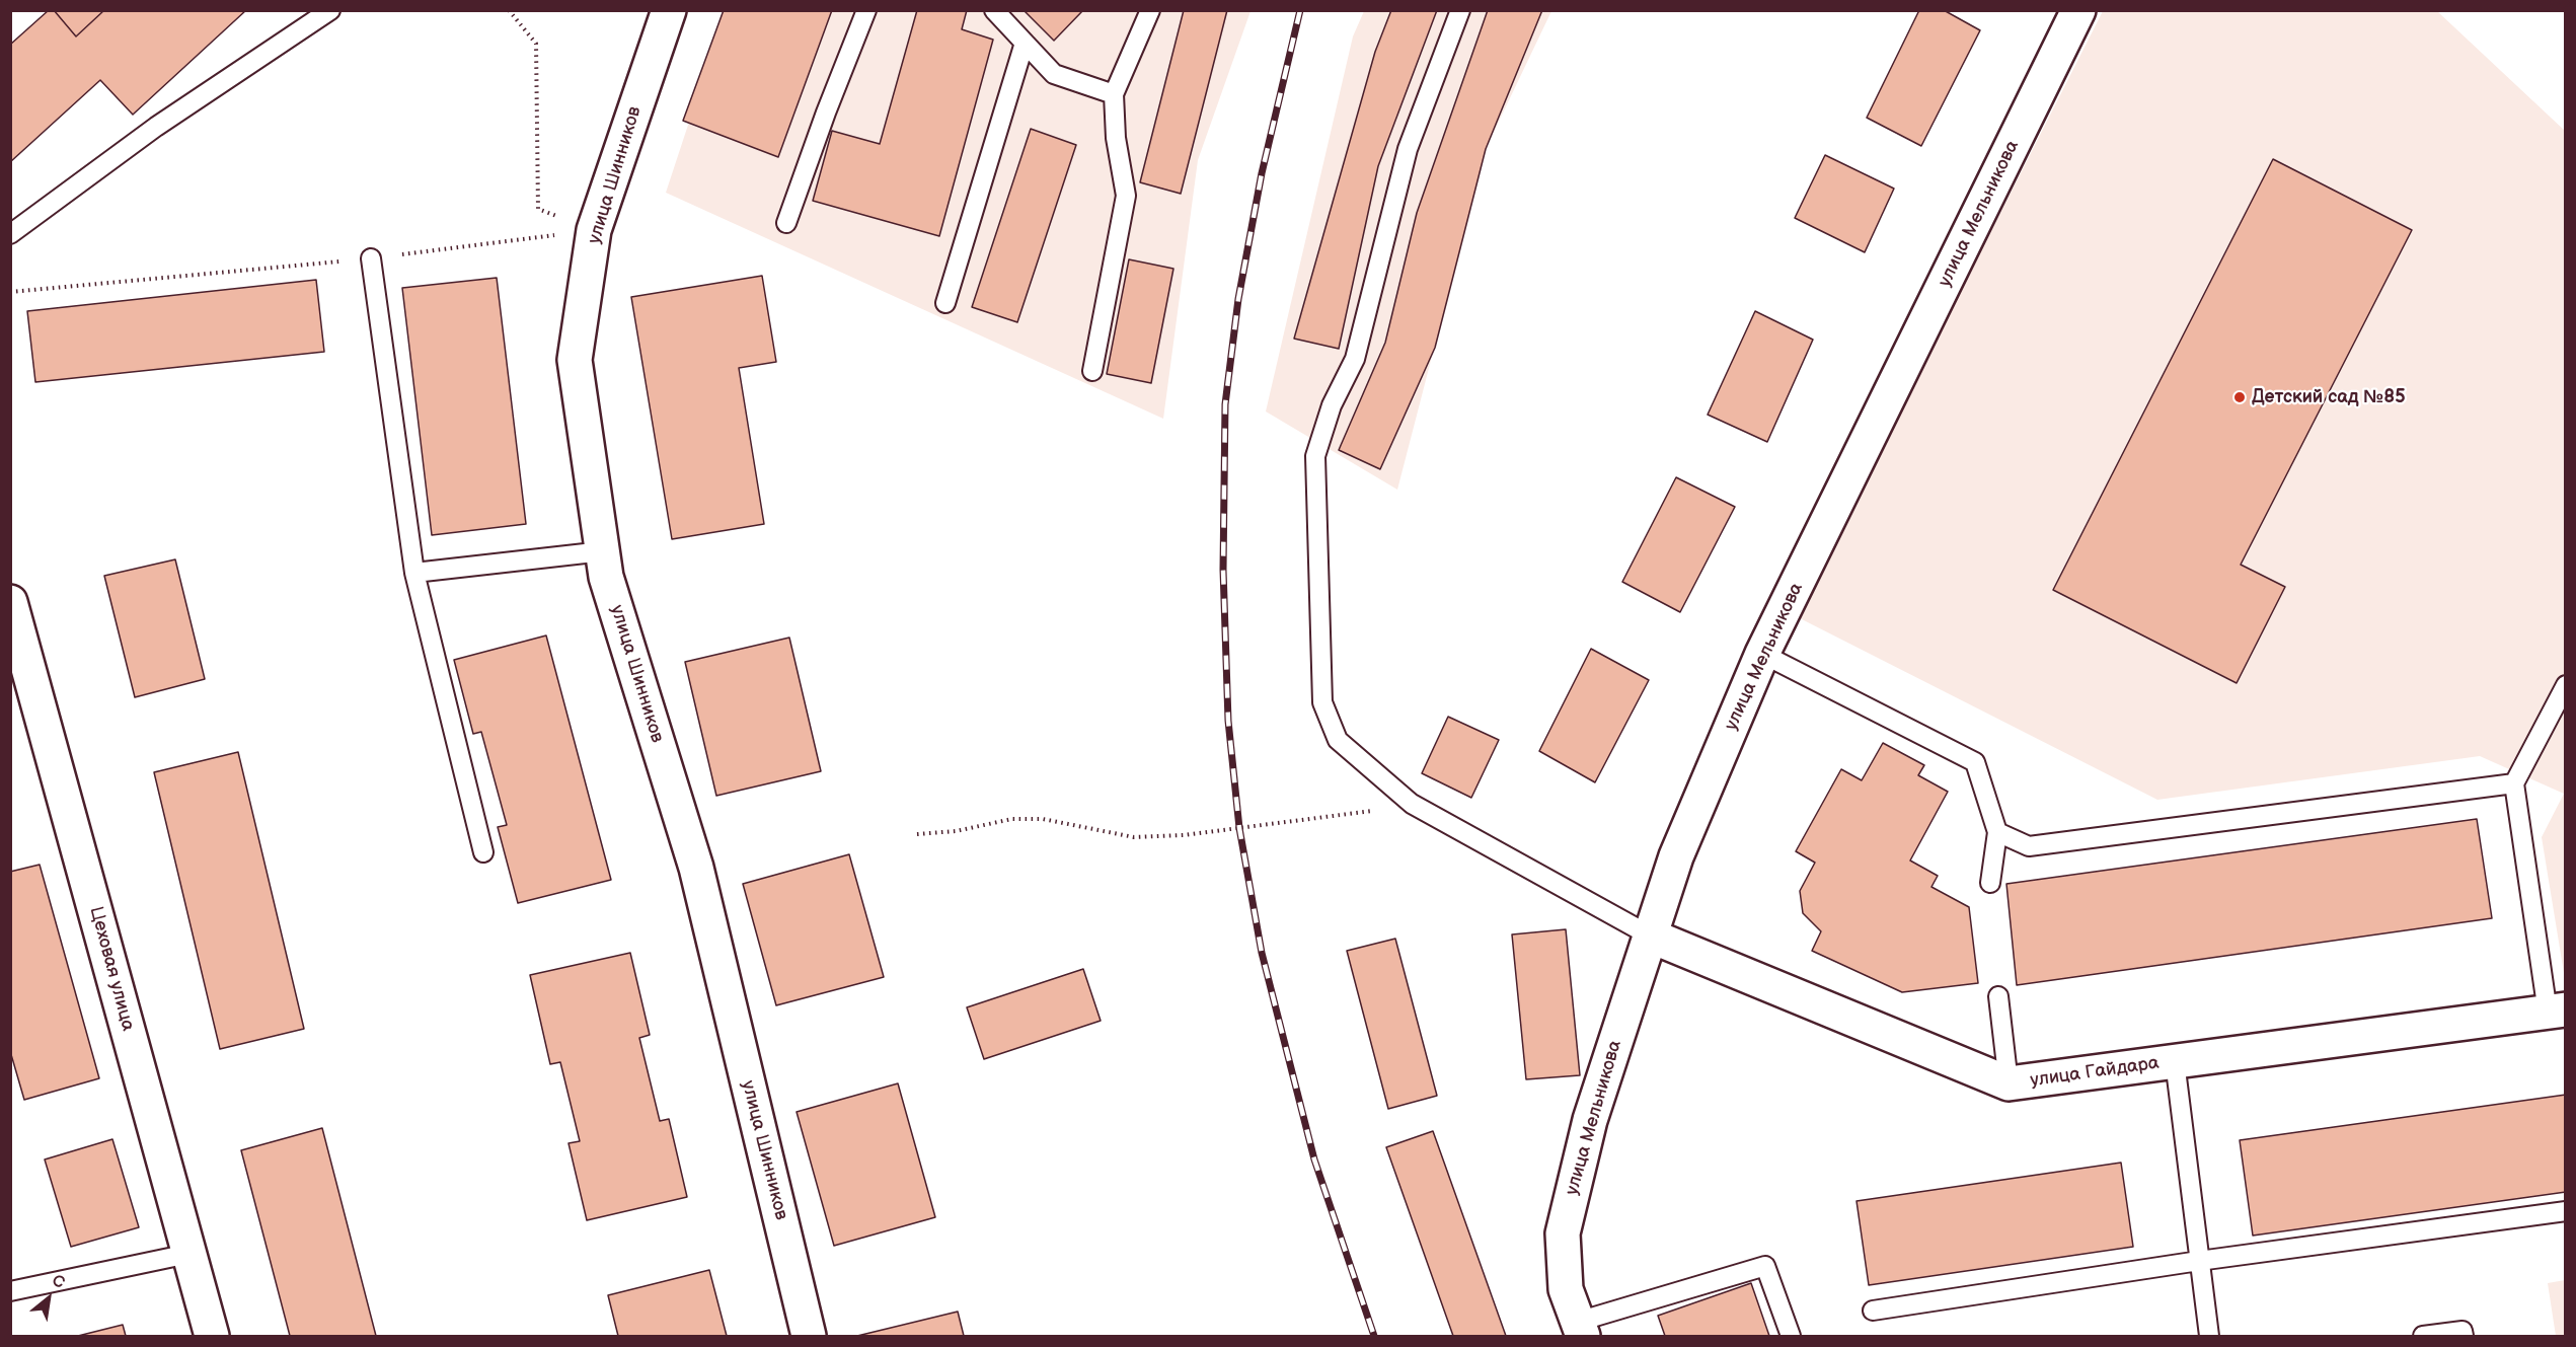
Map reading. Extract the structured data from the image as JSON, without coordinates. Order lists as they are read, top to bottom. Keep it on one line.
{"streets":{"street":["улица Шинников","улица Мельникова","Цеховая улица","улица Гайдара"]},"crossings":[["улица Мельникова","улица Гайдара"]],"places":["Детский сад №85"],"north":"top right"}
